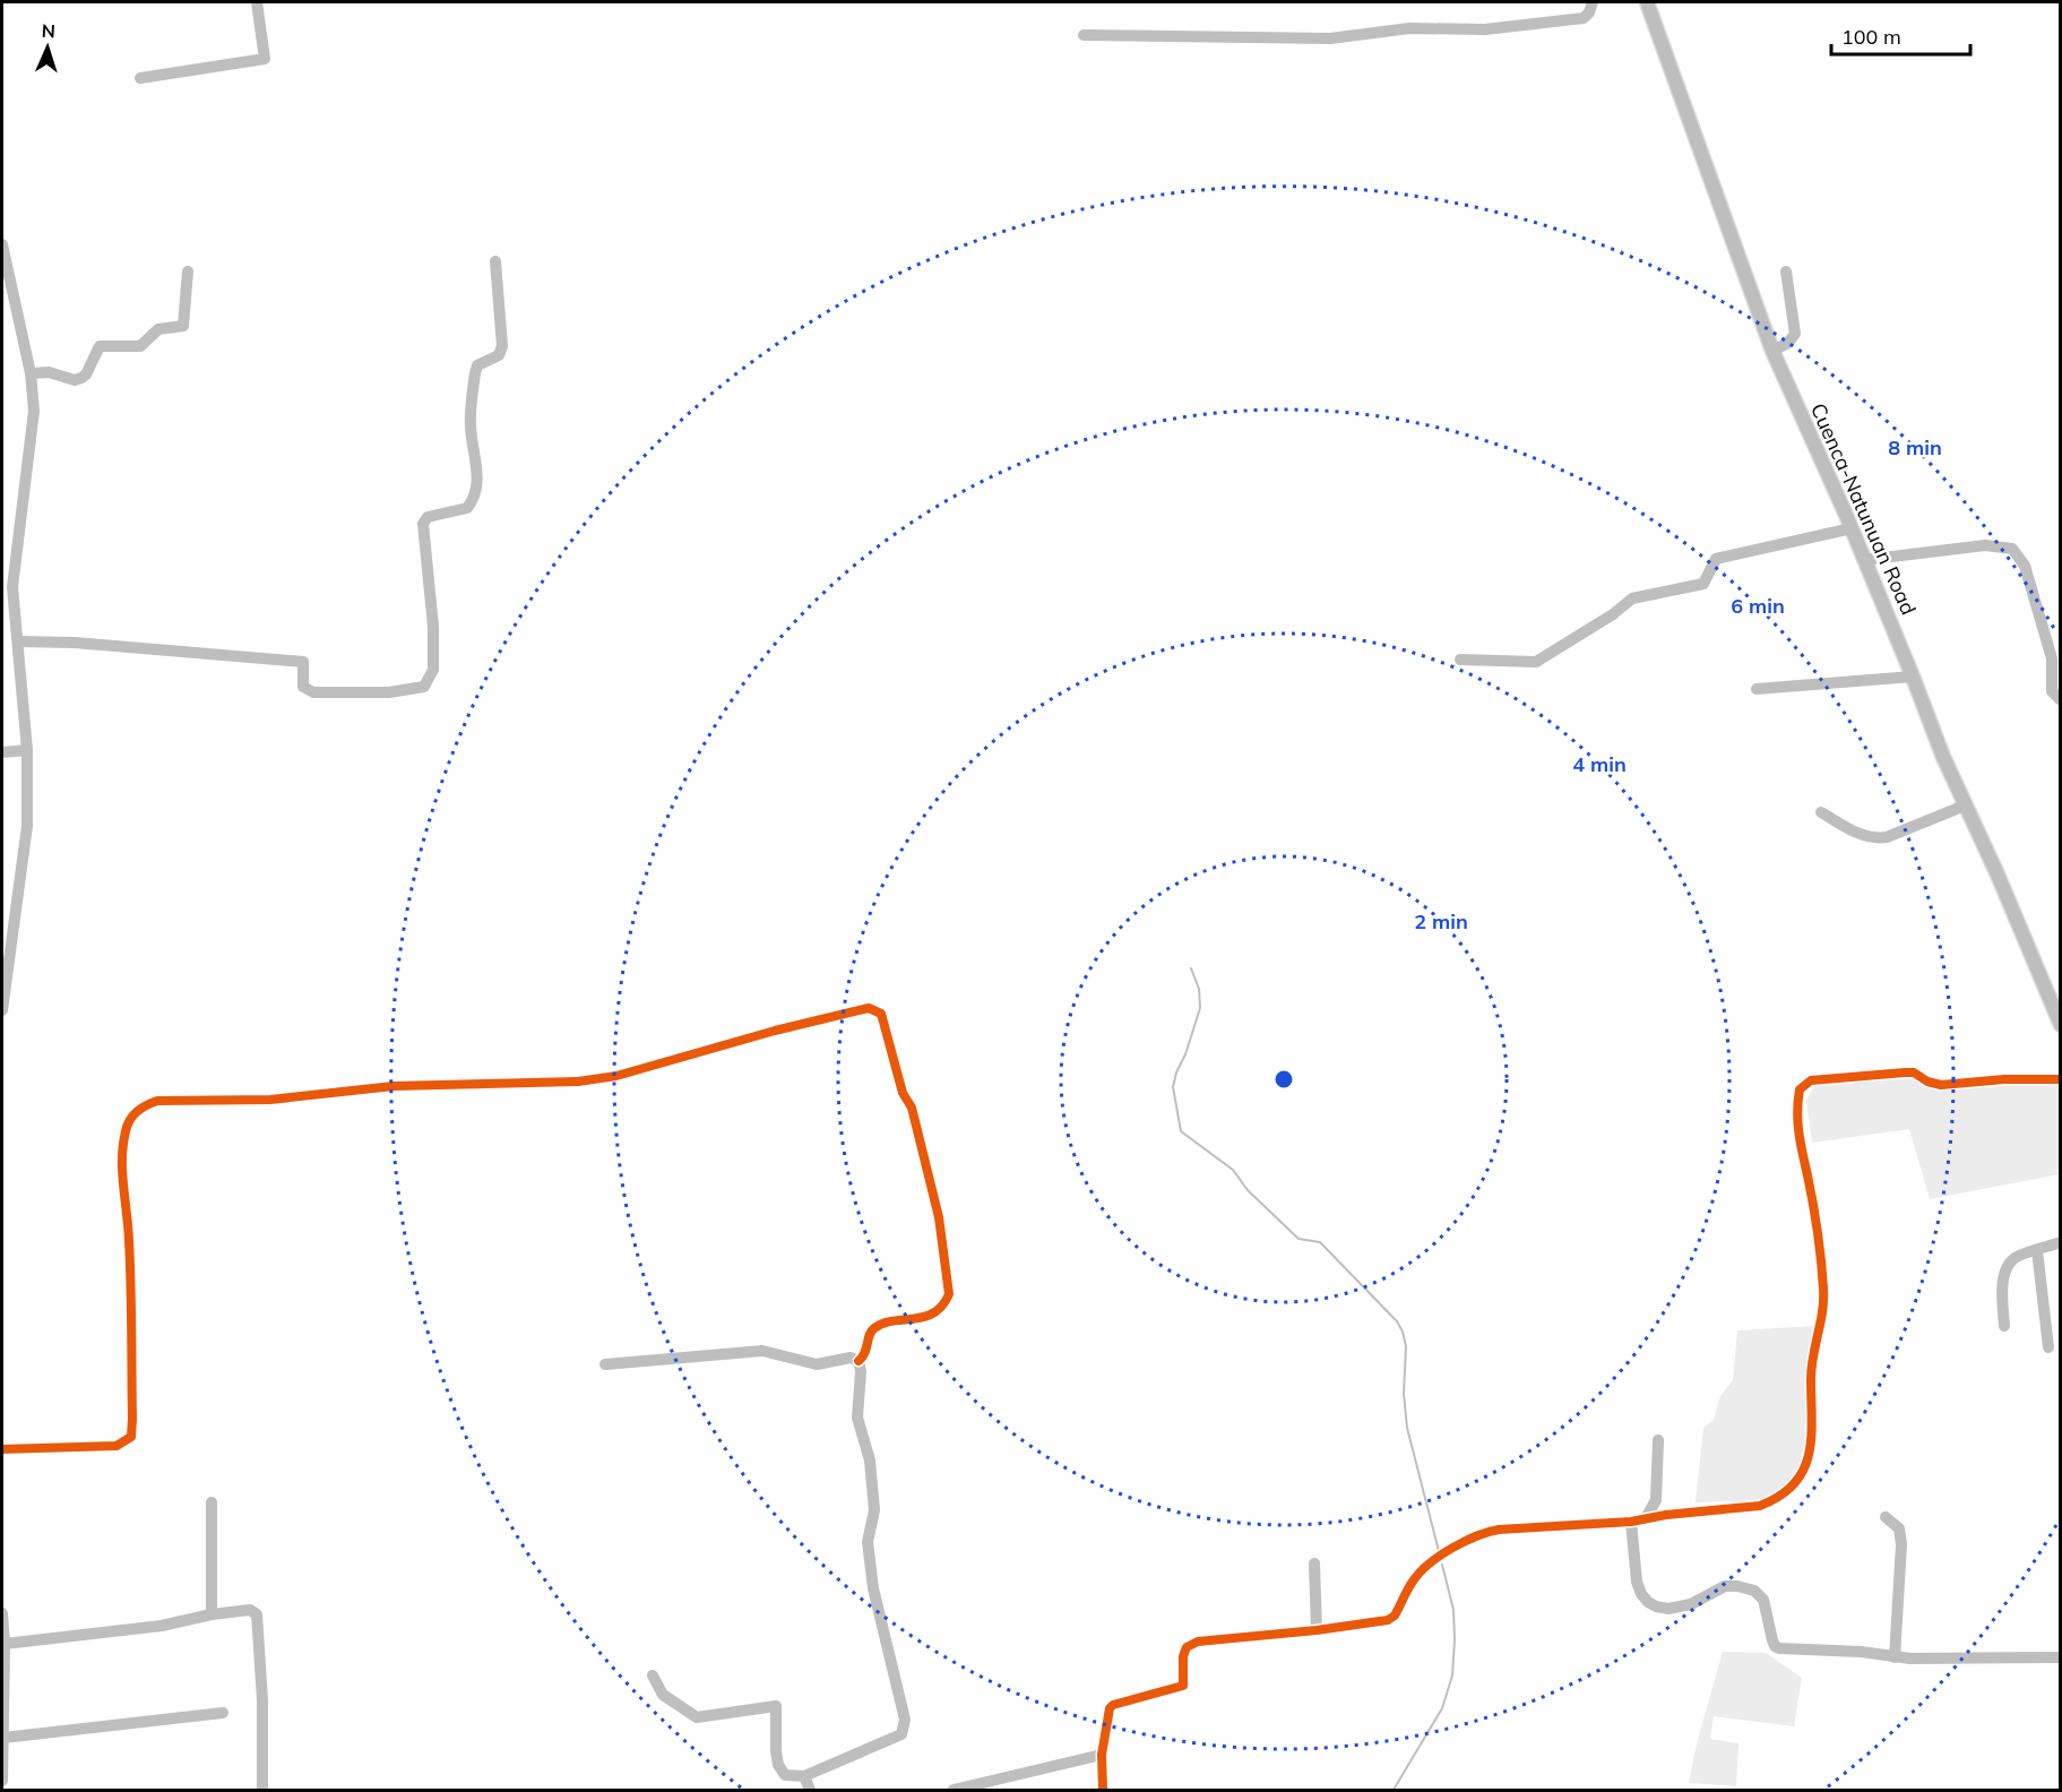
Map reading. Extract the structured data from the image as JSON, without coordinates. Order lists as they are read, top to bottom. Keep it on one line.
{"streets":{"main road":["Cuenca-Natunuan Road"]},"scale_bar":"100 m","north":"top","rings":["8 min","6 min","4 min","2 min"]}
